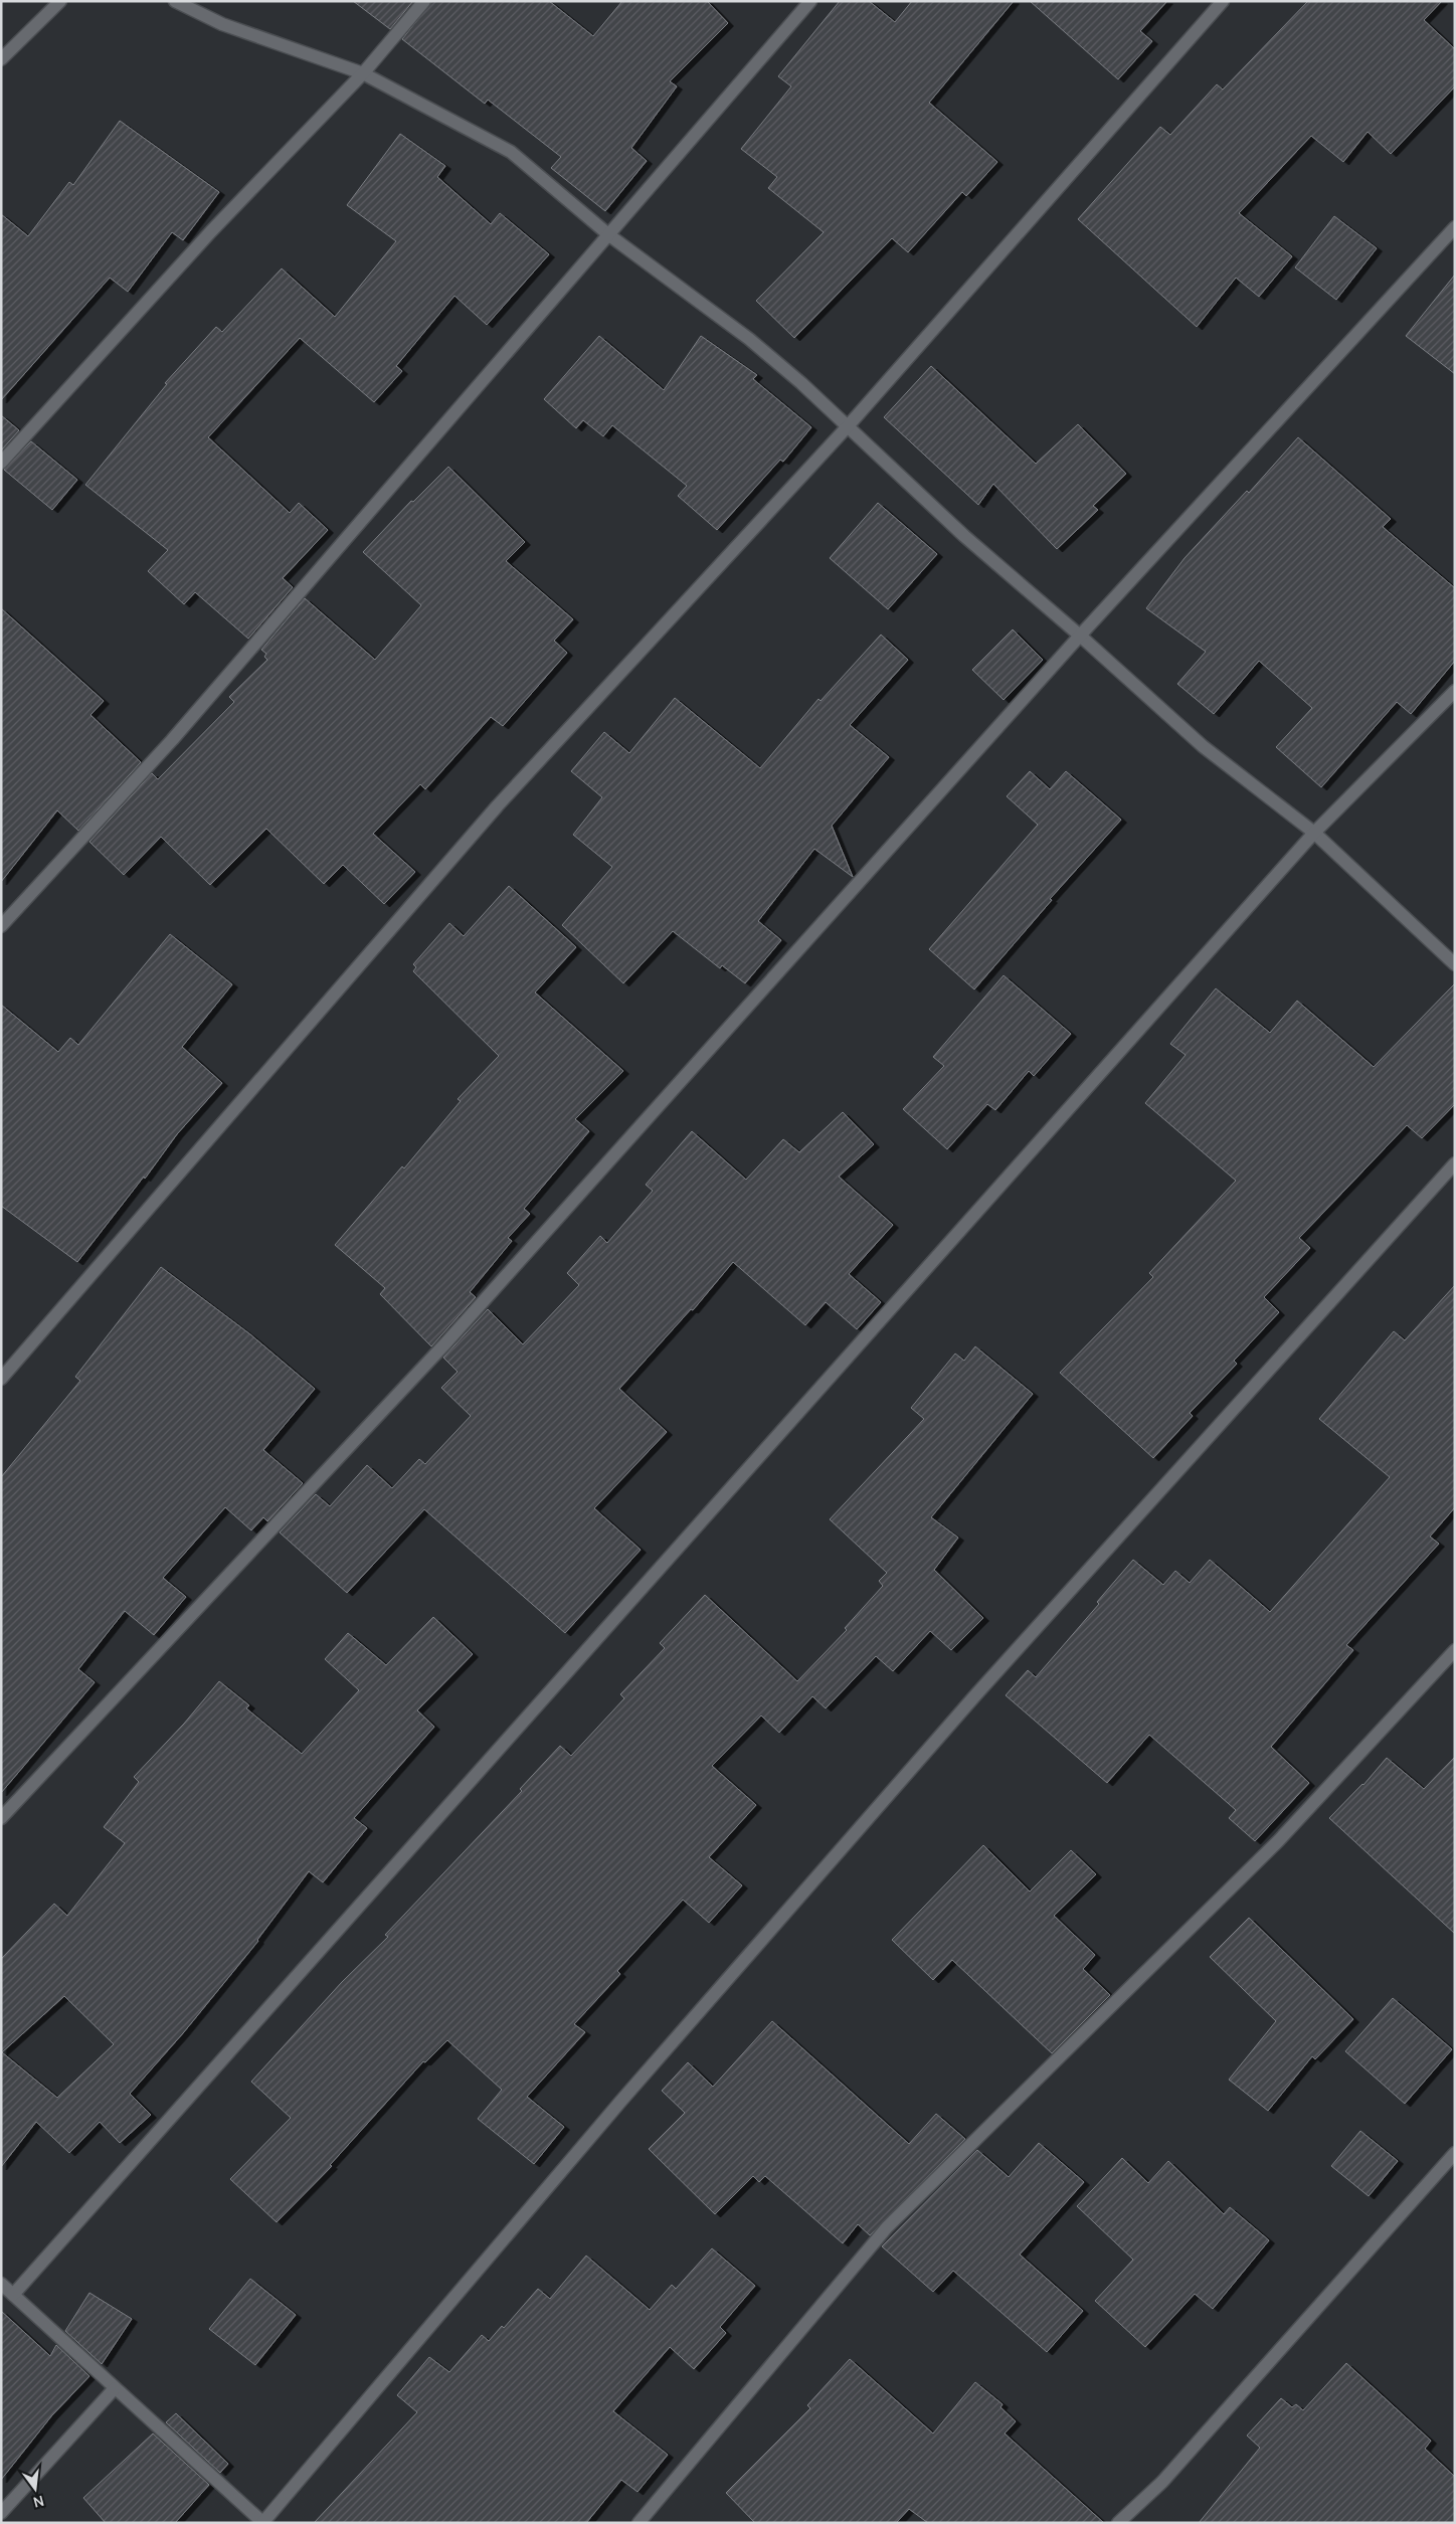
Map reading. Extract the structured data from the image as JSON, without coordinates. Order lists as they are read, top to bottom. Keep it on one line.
{"north":"bottom"}
